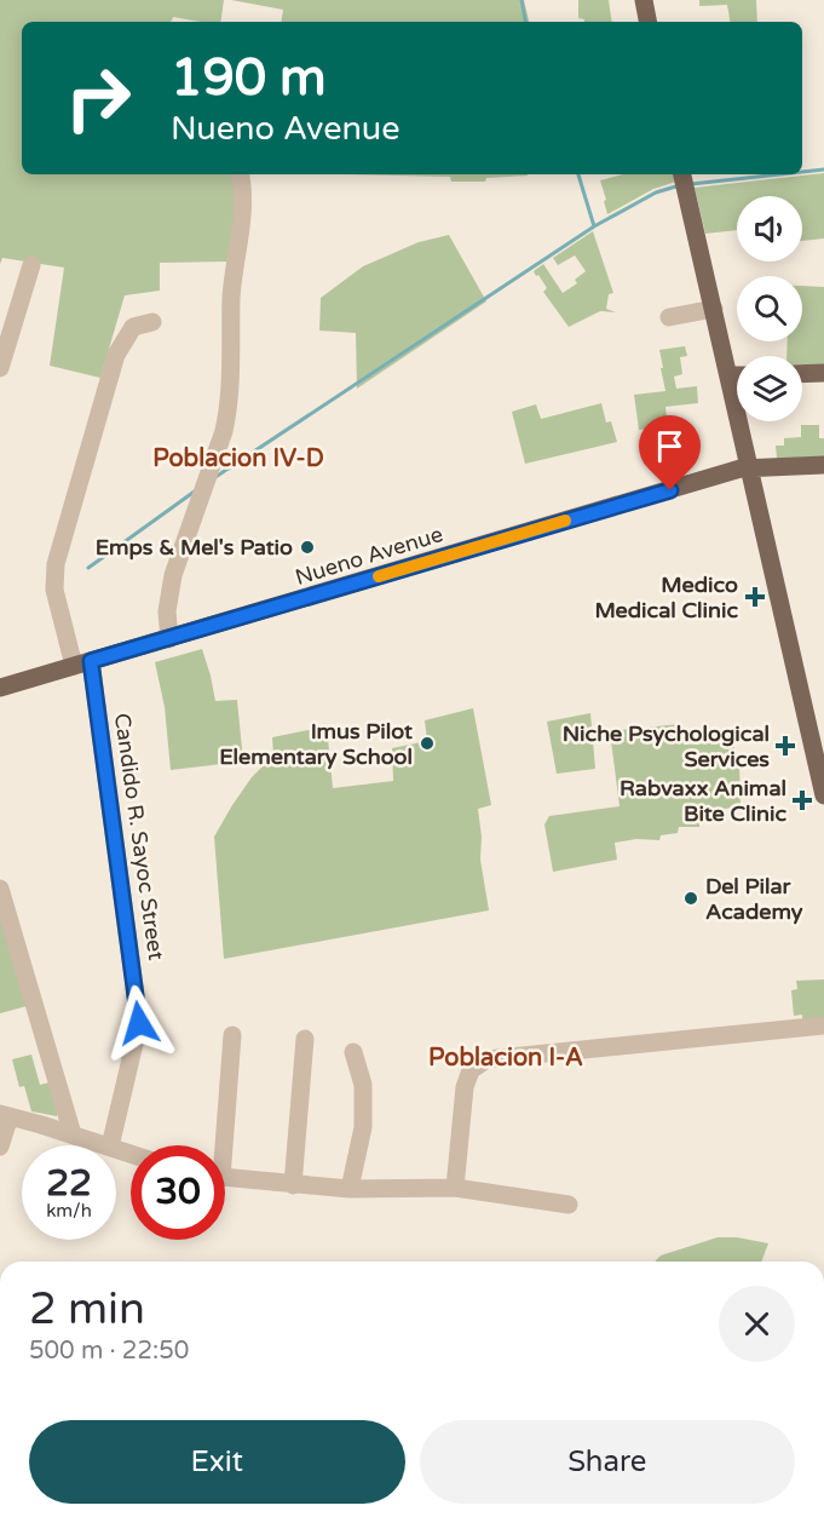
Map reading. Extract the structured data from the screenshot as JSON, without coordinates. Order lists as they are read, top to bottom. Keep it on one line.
{"streets":{"main road":["Nueno Avenue"],"street":["Candido R. Sayoc Street"]},"crossings":[["Nueno Avenue","Candido R. Sayoc Street"]],"districts":["Poblacion IV-D","Poblacion I-A"],"places":{"other":["Emps & Mel's Patio","Imus Pilot Elementary School","Del Pilar Academy"],"health":["Medico Medical Clinic","Niche Psychological Services","Rabvaxx Animal Bite Clinic"]},"page":{"turn":["190 m","Nueno Avenue"],"speed":"22 km/h","limit":"30","heading":["2 min","500 m · 22:50"],"buttons":["Exit","Share"]}}
